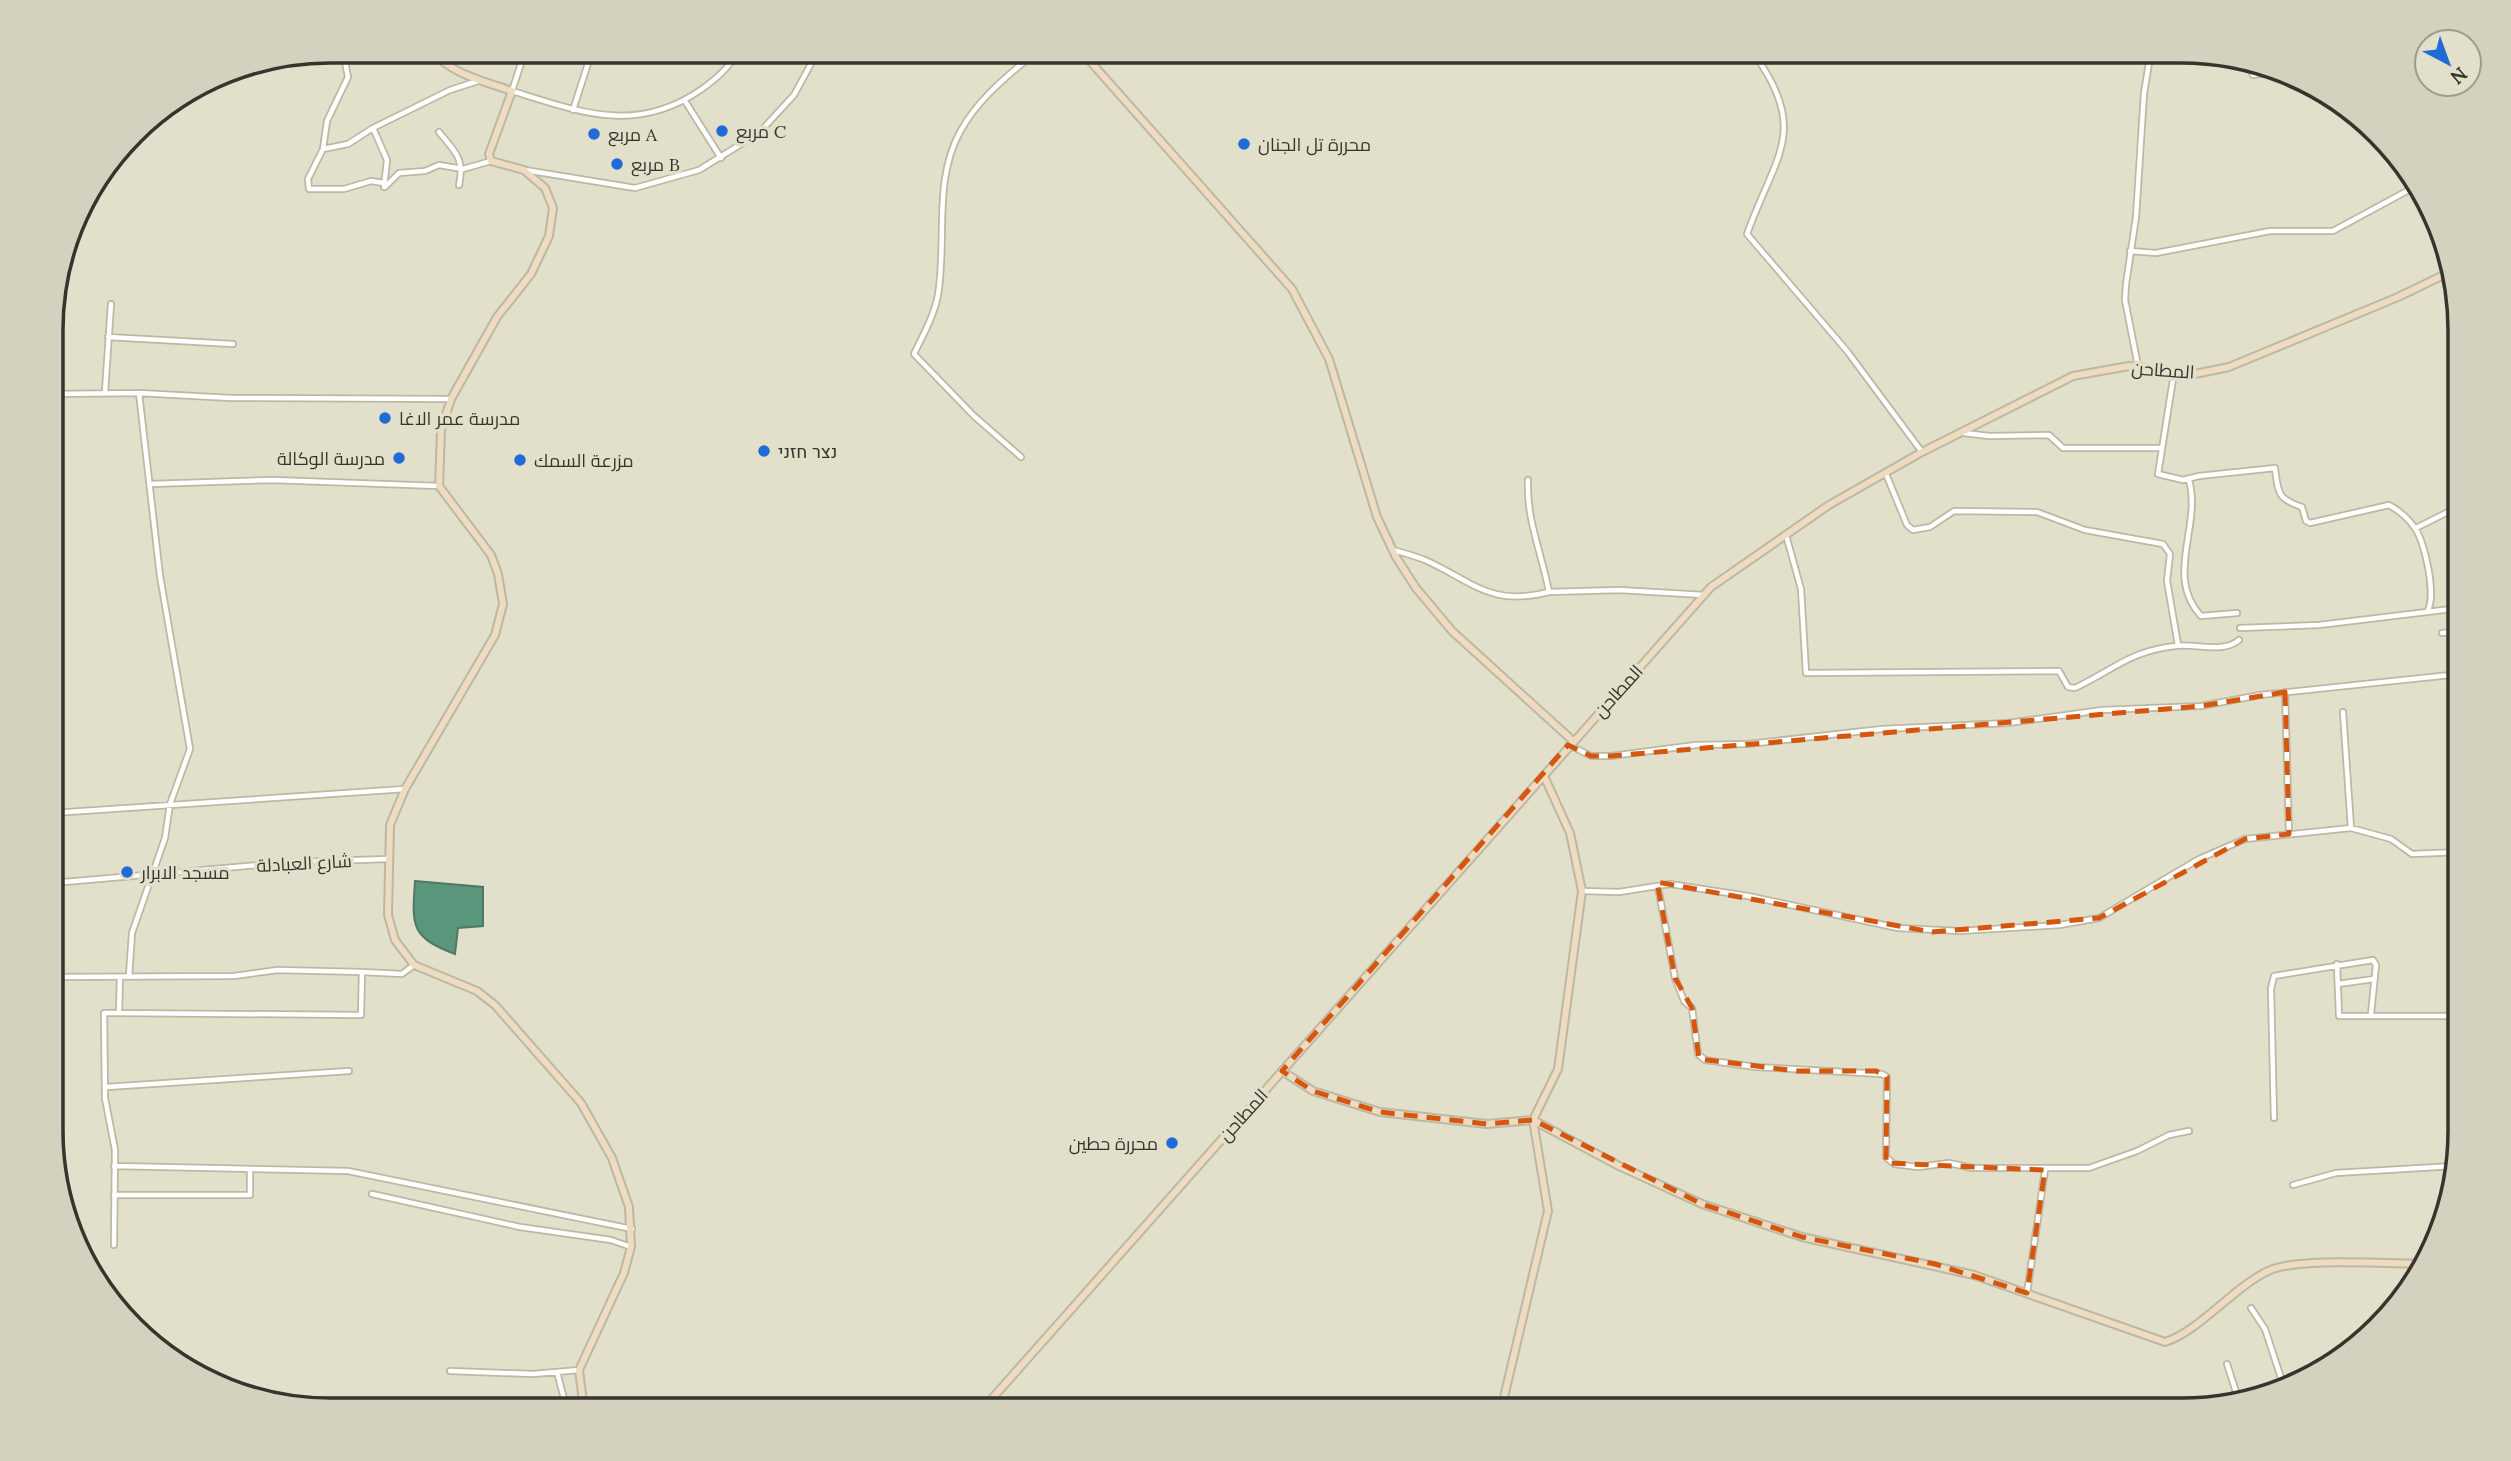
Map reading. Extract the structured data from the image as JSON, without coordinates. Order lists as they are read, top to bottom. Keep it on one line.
{"streets":{"street":["المطاحن","شارع العبادلة"]},"places":["مربع C","مربع A","محررة تل الجنان","مربع B","مدرسة عمر الاغا","נצר חזני","مدرسة الوكالة","مزرعة السمك","مسجد الابرار","محررة حطين"],"north":"bottom right"}
